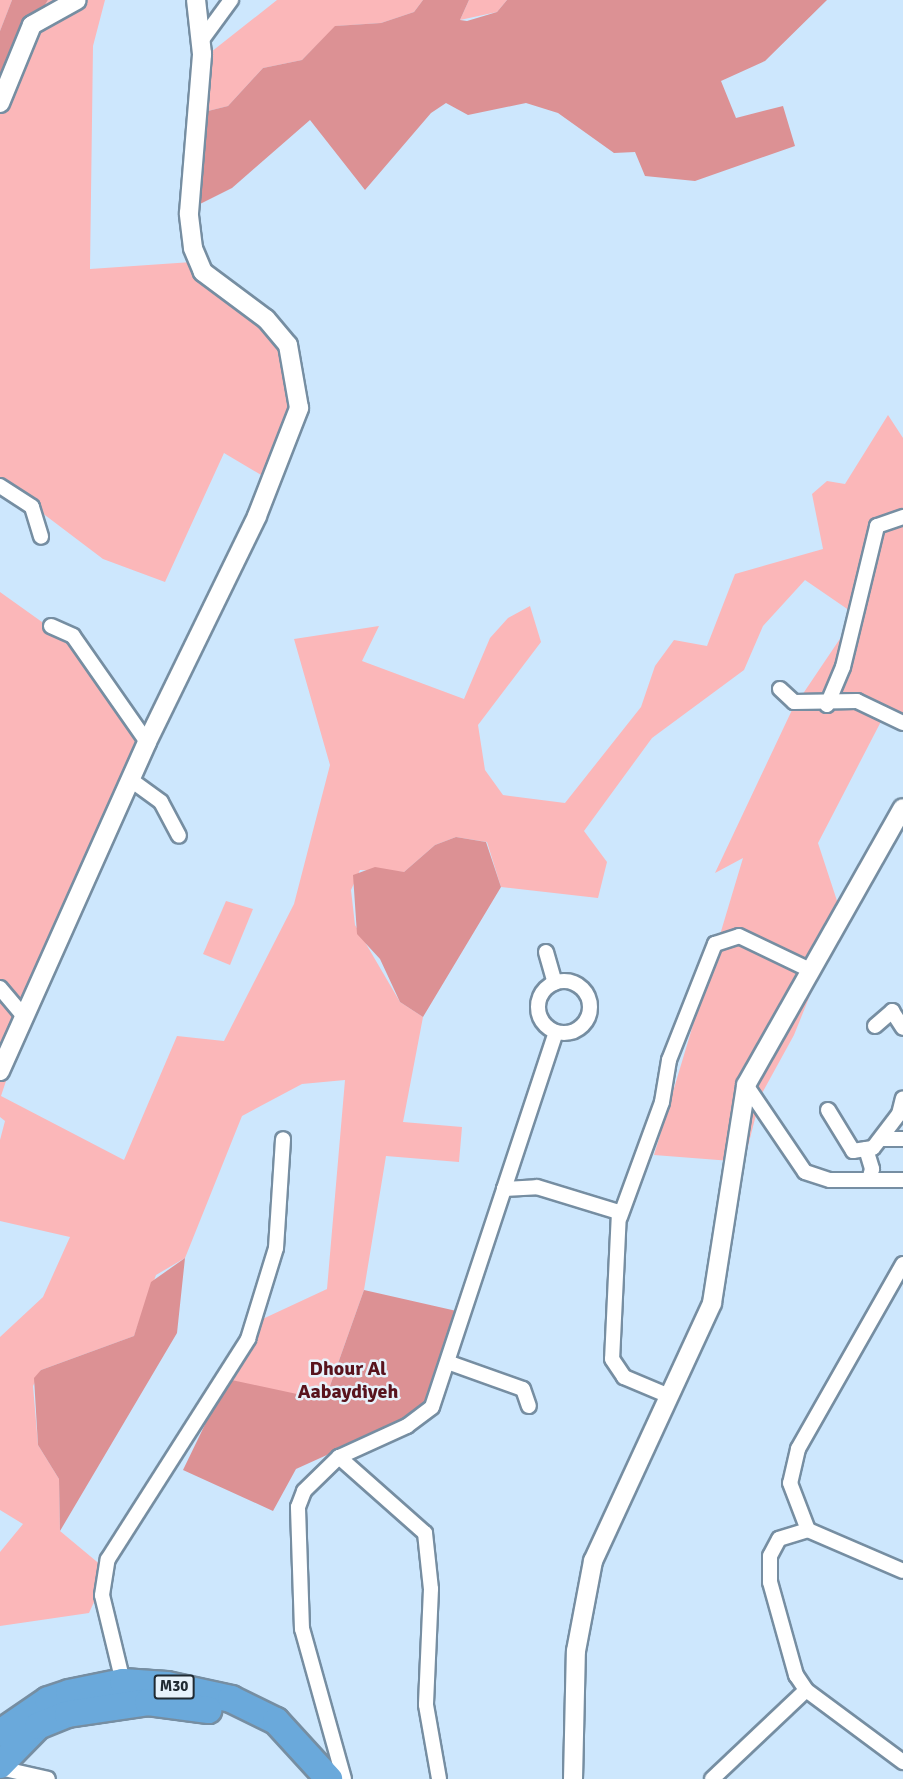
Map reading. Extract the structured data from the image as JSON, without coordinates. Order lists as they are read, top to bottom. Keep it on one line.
{"streets":{"highway":["M30"]},"districts":["Dhour Al Aabaydiyeh"]}
